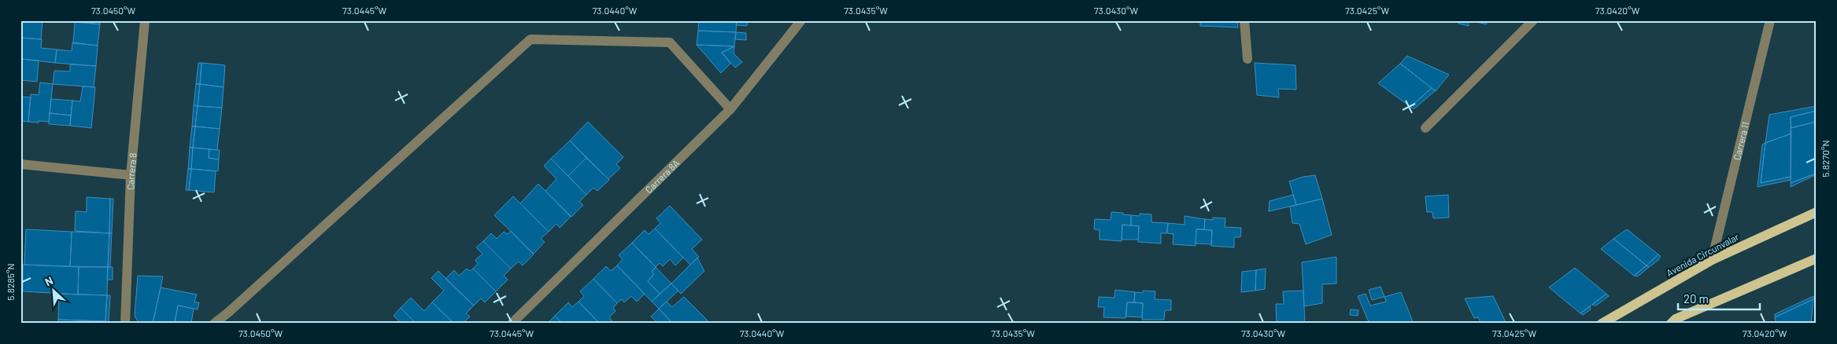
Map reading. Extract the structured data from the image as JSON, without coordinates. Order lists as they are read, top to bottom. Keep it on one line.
{"streets":{"main road":["Avenida Circunvalar"],"street":["Carrera 11","Carrera 8","Carrera 8A"]},"crossings":[["Carrera 11","Avenida Circunvalar"]],"scale_bar":"20 m","north":"top left","coordinates":["73.0450°W","73.0445°W","73.0440°W","73.0435°W","73.0430°W","73.0425°W","73.0420°W","5.8270°N","5.8285°N"]}
